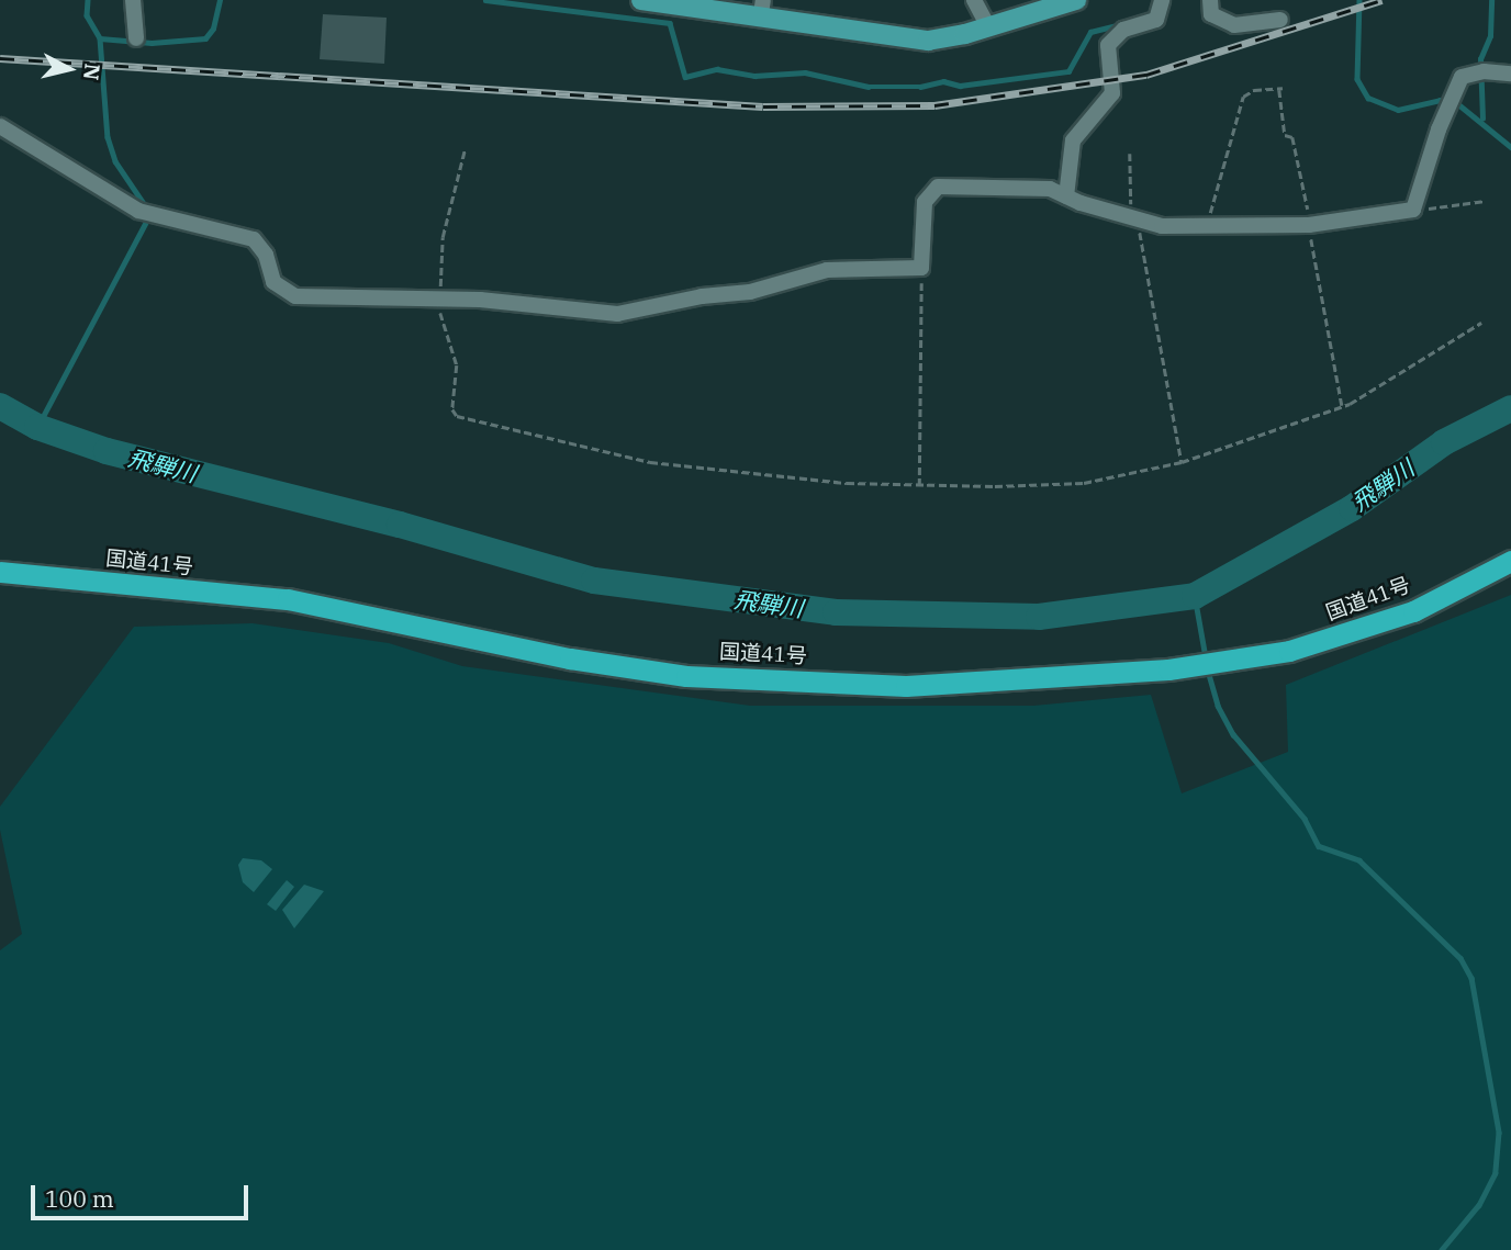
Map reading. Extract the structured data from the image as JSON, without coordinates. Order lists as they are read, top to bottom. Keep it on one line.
{"streets":{"highway":["国道41号"]},"water":["飛騨川"],"scale_bar":"100 m","north":"right"}
